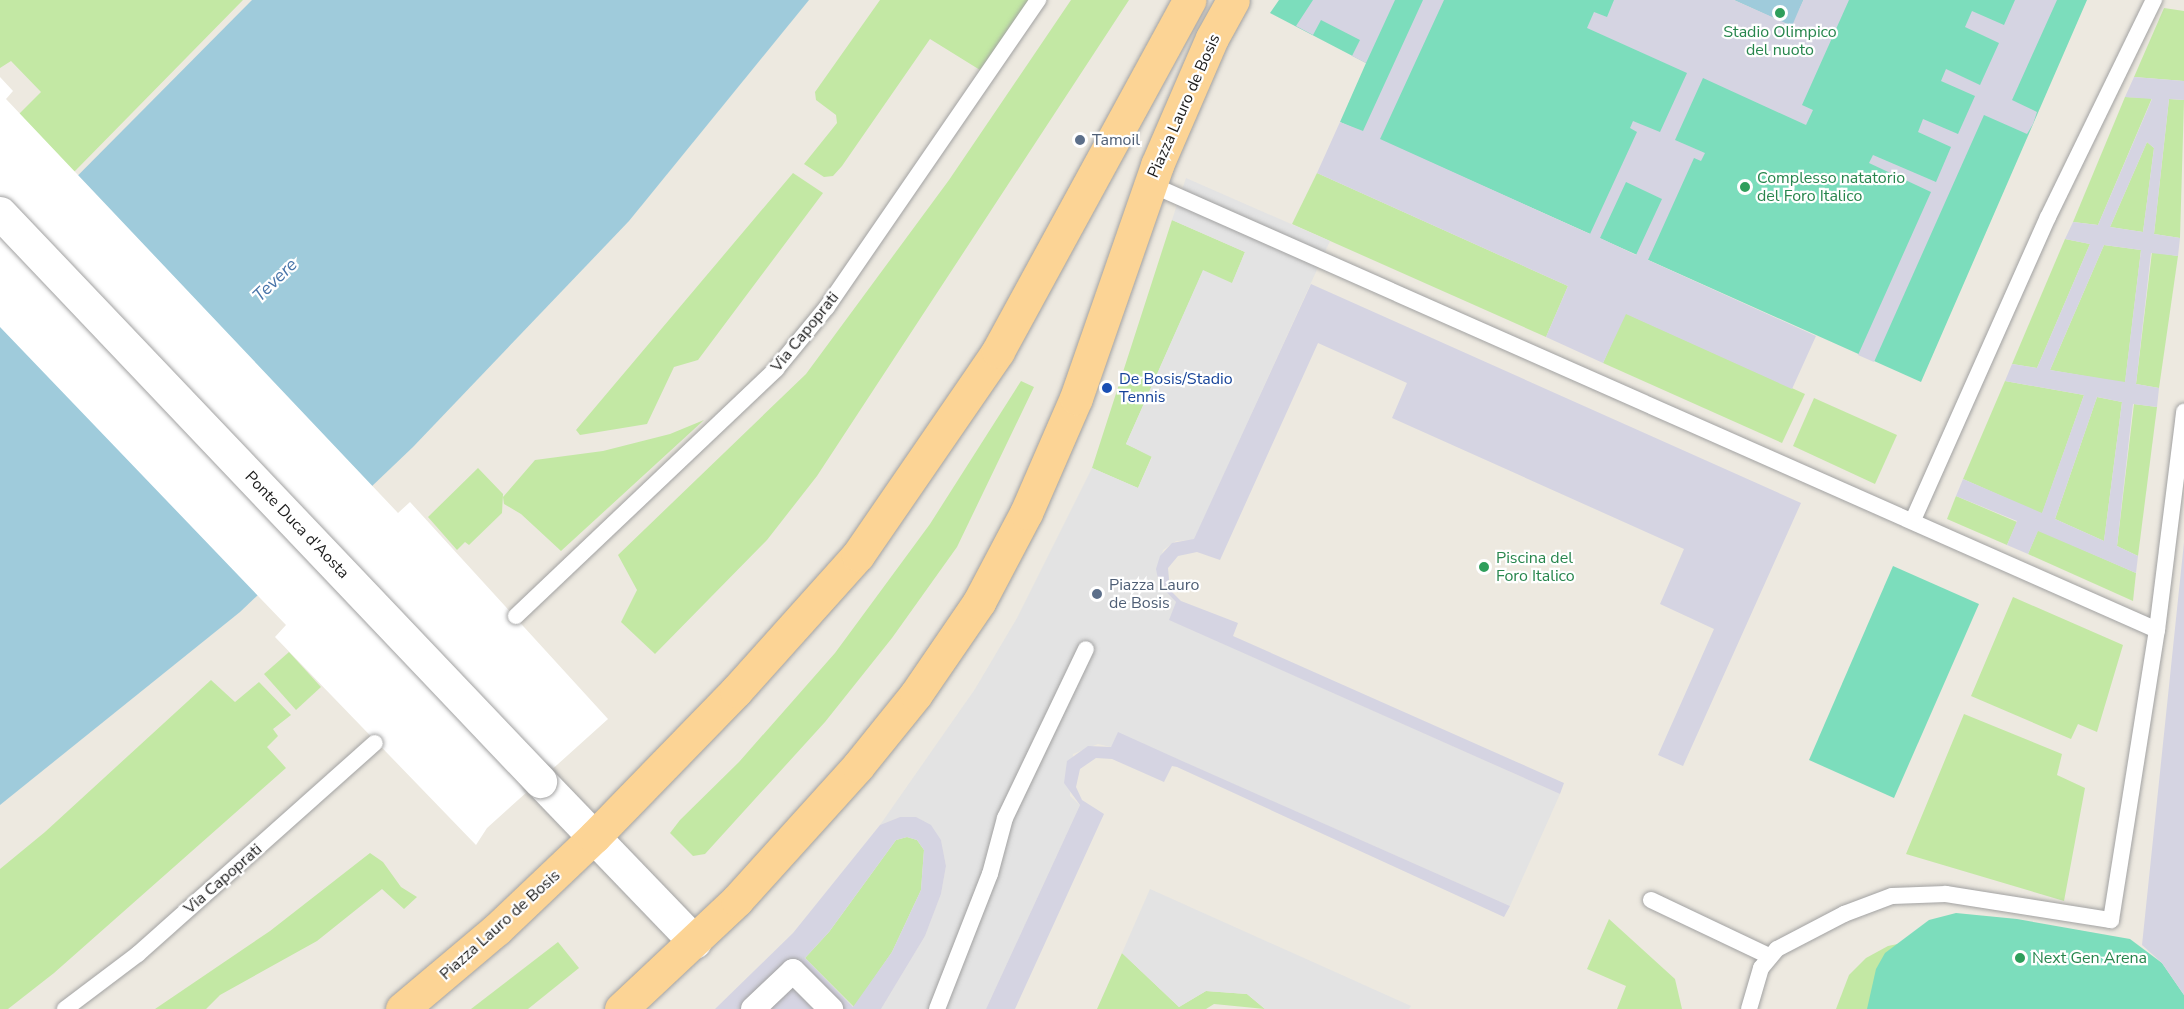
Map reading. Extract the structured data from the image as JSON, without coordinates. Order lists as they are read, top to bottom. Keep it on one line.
{"streets":{"main road":["Piazza Lauro de Bosis"],"street":["Ponte Duca d'Aosta"],"lane":["Via Capoprati"]},"crossings":[["Piazza Lauro de Bosis","Ponte Duca d'Aosta"]],"water":["Tevere"],"places":["Stadio Olimpico del nuoto","Tamoil","Complesso natatorio del Foro Italico","De Bosis/Stadio Tennis","Piscina del Foro Italico","Piazza Lauro de Bosis","Next Gen Arena"]}
